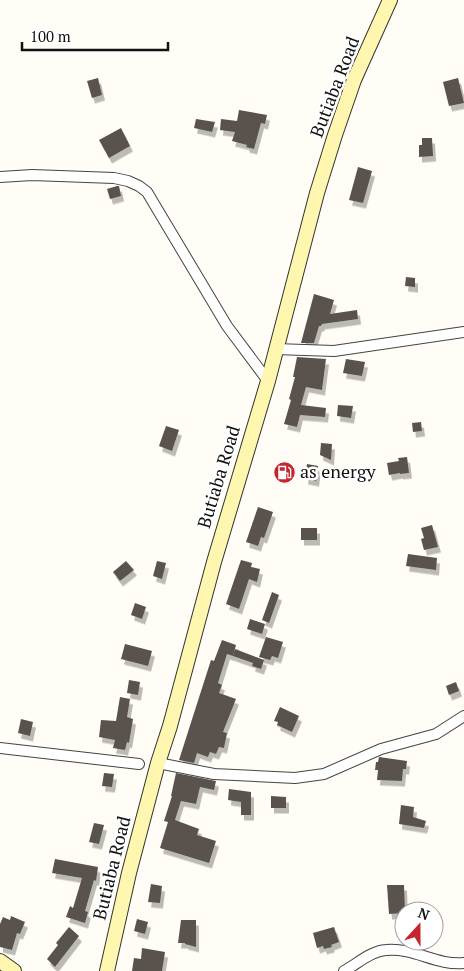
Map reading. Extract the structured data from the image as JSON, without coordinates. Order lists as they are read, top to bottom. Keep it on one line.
{"streets":{"main road":["Butiaba Road"]},"places":{"fuel station":["as energy"]},"scale_bar":"100 m","north":"top"}
